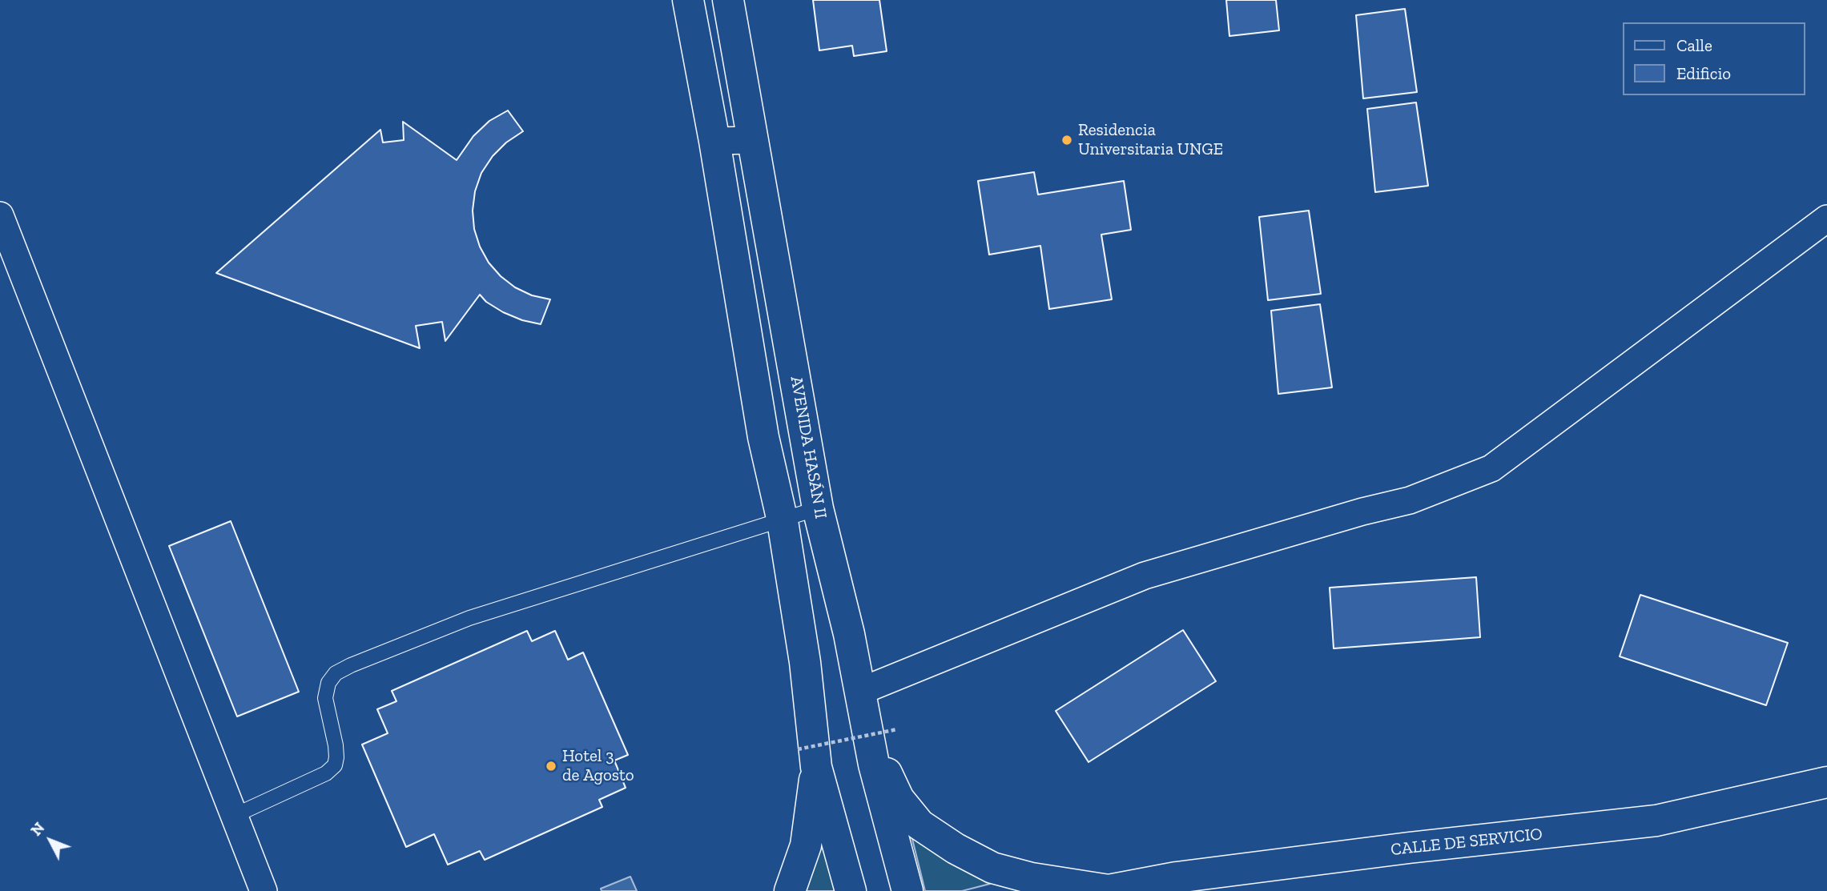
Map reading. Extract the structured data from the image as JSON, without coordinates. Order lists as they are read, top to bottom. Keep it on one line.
{"streets":{"main road":["AVENIDA HASÁN II","CALLE DE SERVICIO"]},"crossings":[["AVENIDA HASÁN II","CALLE DE SERVICIO"]],"places":["Residencia Universitaria UNGE","Hotel 3 de Agosto"],"legend":["Calle","Edificio"],"north":"top left"}
